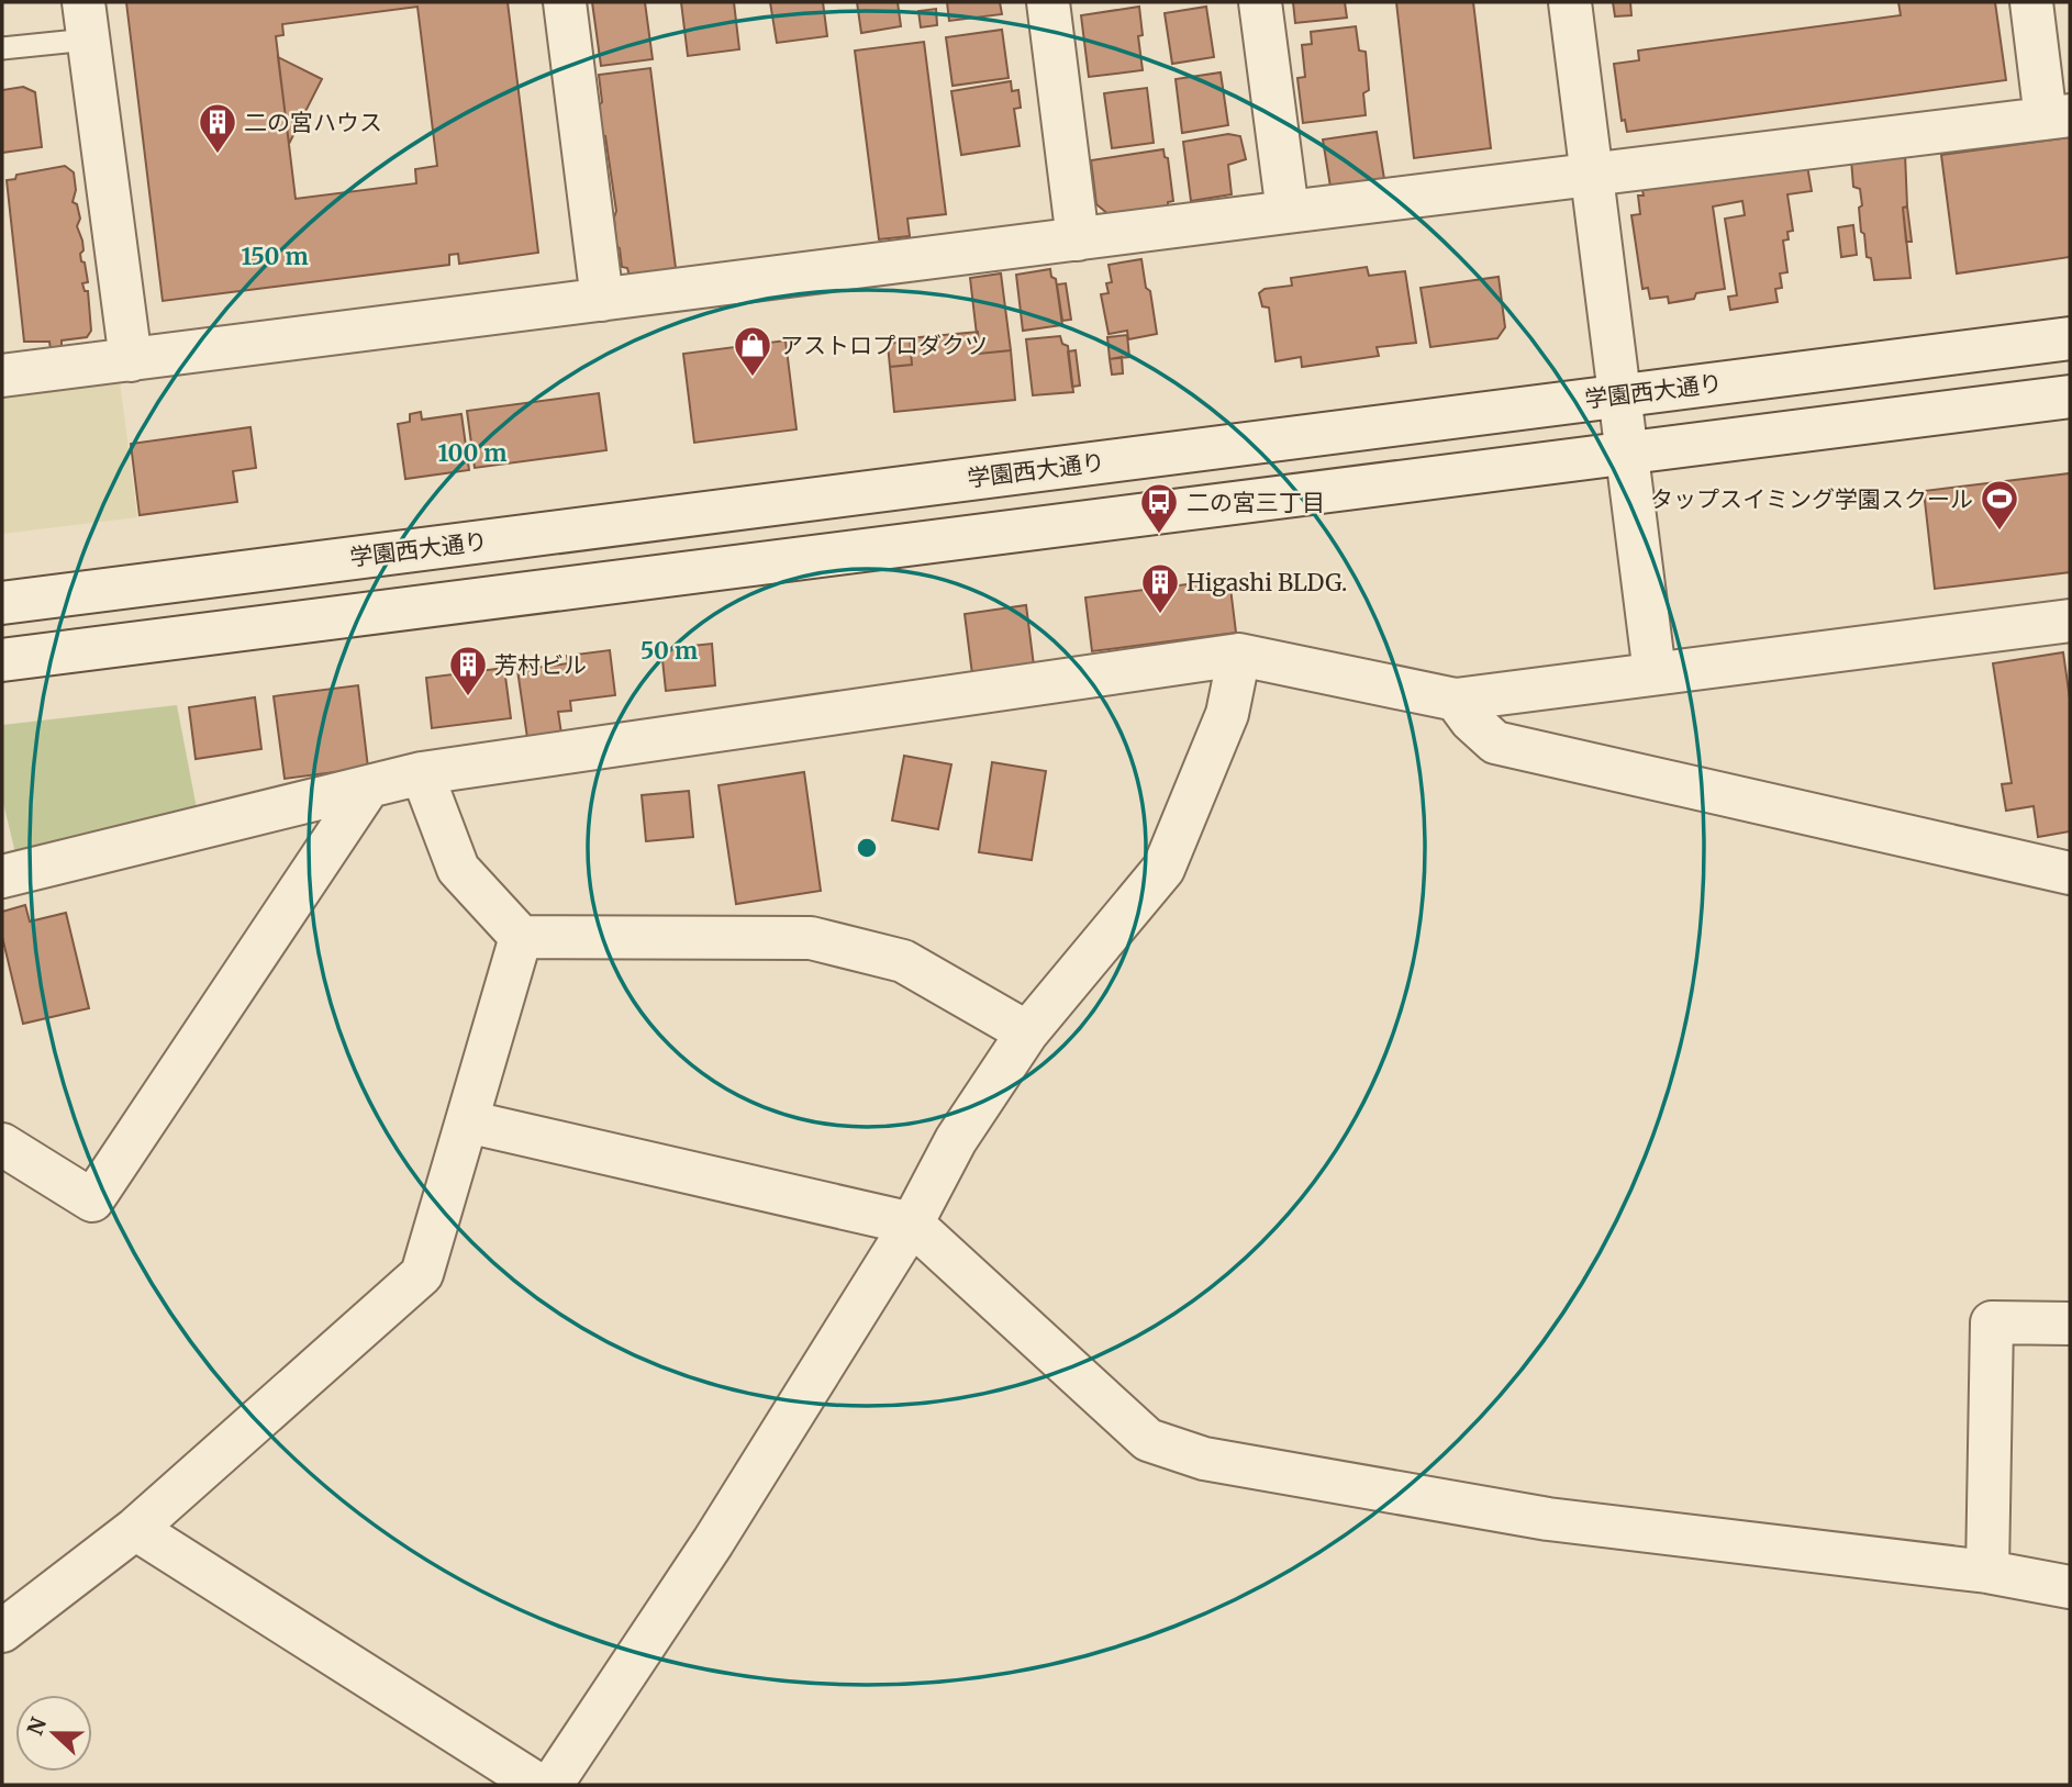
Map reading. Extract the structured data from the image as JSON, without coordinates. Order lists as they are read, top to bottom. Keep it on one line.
{"streets":{"street":["学園西大通り"]},"places":{"building":["二の宮ハウス","Higashi BLDG.","芳村ビル"],"shop":["アストロプロダクツ"],"sports":["タップスイミング学園スクール"],"bus stop":["二の宮三丁目"]},"north":"left","rings":["150 m","100 m","50 m"]}
